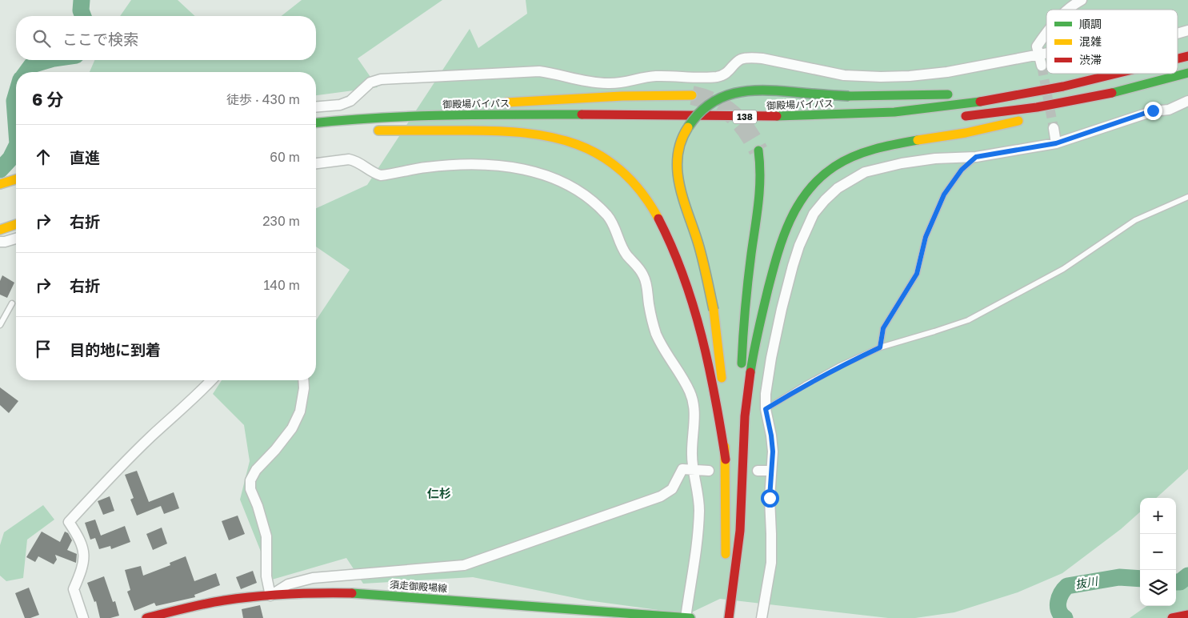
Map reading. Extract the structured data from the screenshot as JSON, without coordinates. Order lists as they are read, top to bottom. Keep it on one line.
{"streets":{"main road":["御殿場バイパス","138","須走御殿場線"]},"districts":["仁杉"],"water":["抜川"],"legend":["順調","混雑","渋滞"],"page":{"search":"ここで検索","heading":["6 分","徒歩 · 430 m"],"list":[["直進","60 m"],["右折","230 m"],["右折","140 m"],"目的地に到着"],"map_buttons":["+","−"]}}
